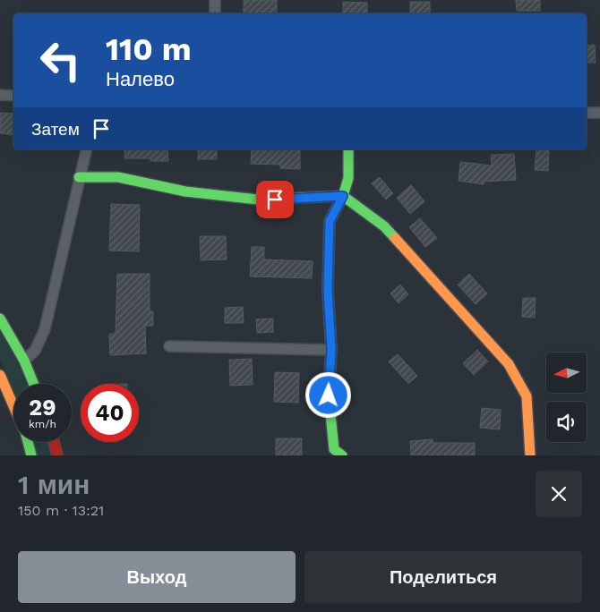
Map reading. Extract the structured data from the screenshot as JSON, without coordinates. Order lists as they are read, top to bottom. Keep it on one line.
{"north":"left","page":{"turn":["110 m","Налево"],"then":"Затем","speed":"29 km/h","limit":"40","heading":["1 мин","150 m · 13:21"],"buttons":["Выход","Поделиться"]}}
